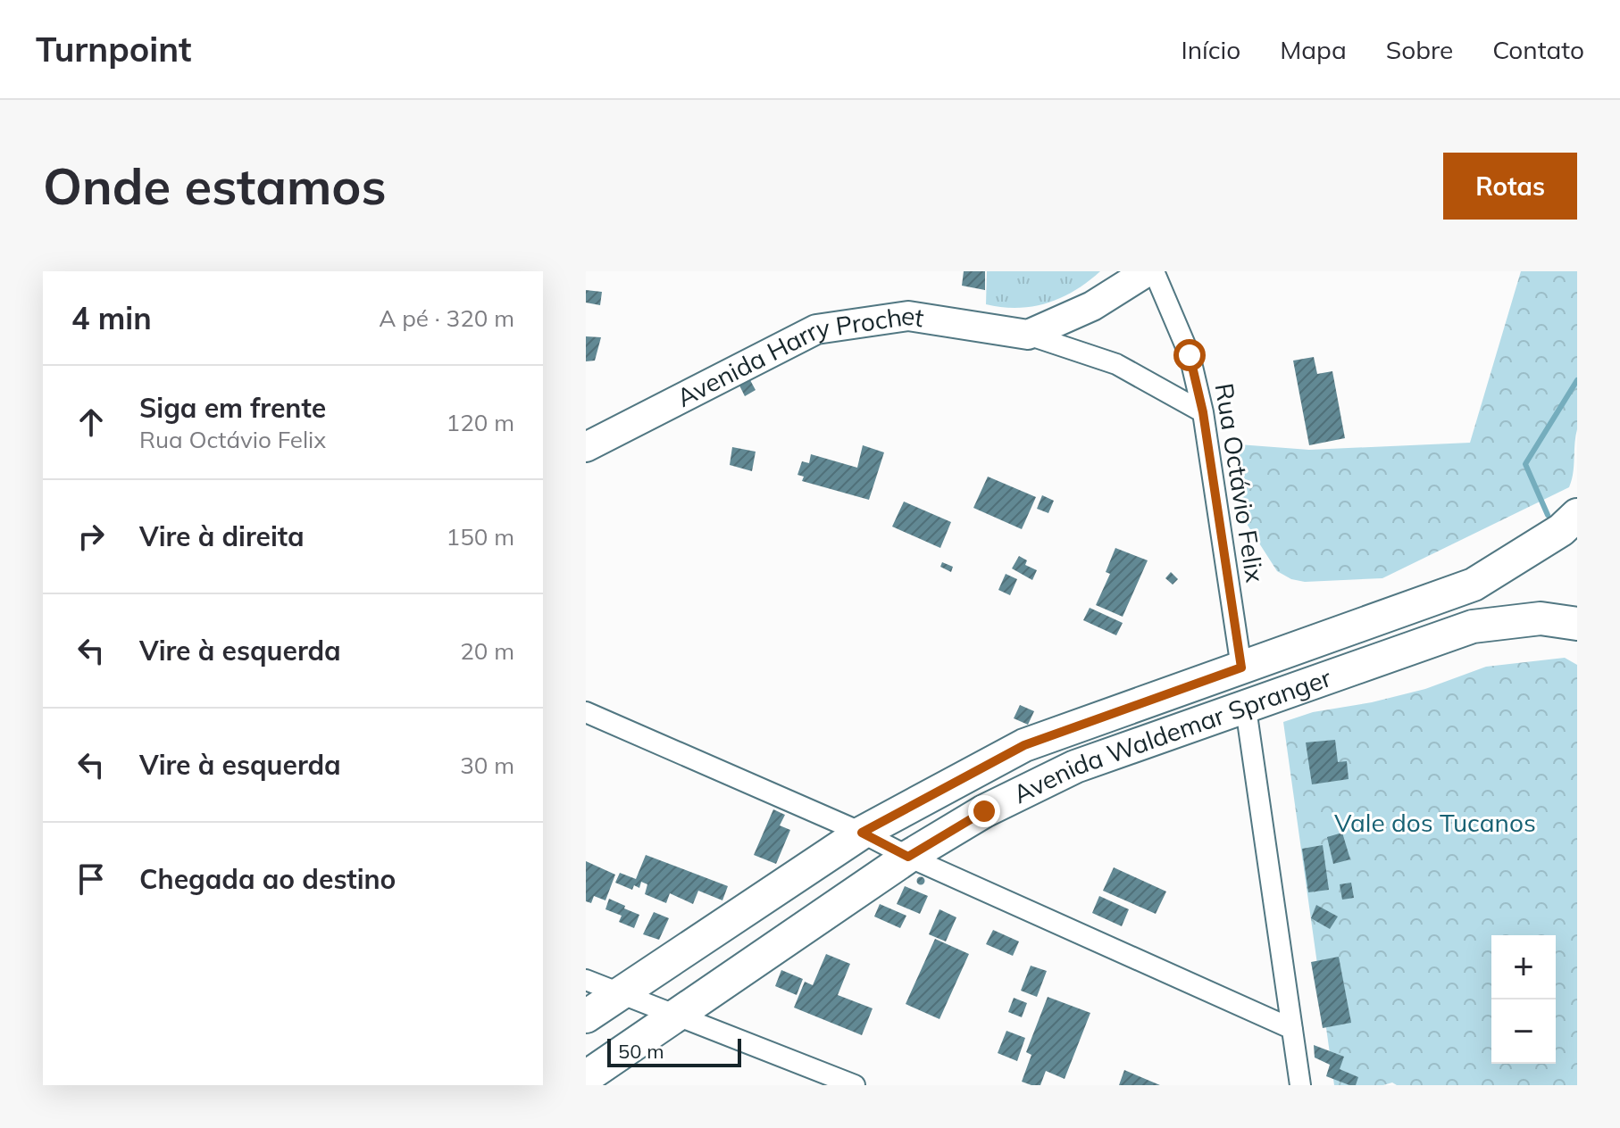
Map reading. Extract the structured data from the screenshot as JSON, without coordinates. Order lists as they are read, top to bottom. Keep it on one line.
{"streets":{"main road":["Avenida Waldemar Spranger"],"street":["Avenida Harry Prochet","Rua Octávio Felix"]},"crossings":[["Rua Octávio Felix","Avenida Waldemar Spranger"]],"parks":["Vale dos Tucanos"],"scale_bar":"50 m","page":{"header":"Turnpoint","nav":["Início","Mapa","Sobre","Contato"],"buttons":"Rotas","title":"Onde estamos","heading":["4 min","A pé · 320 m"],"list":[["Siga em frente","Rua Octávio Felix","120 m"],["Vire à direita","150 m"],["Vire à esquerda","20 m"],["Vire à esquerda","30 m"],"Chegada ao destino"],"map_buttons":["+","−"],"scale":"50 m"}}
